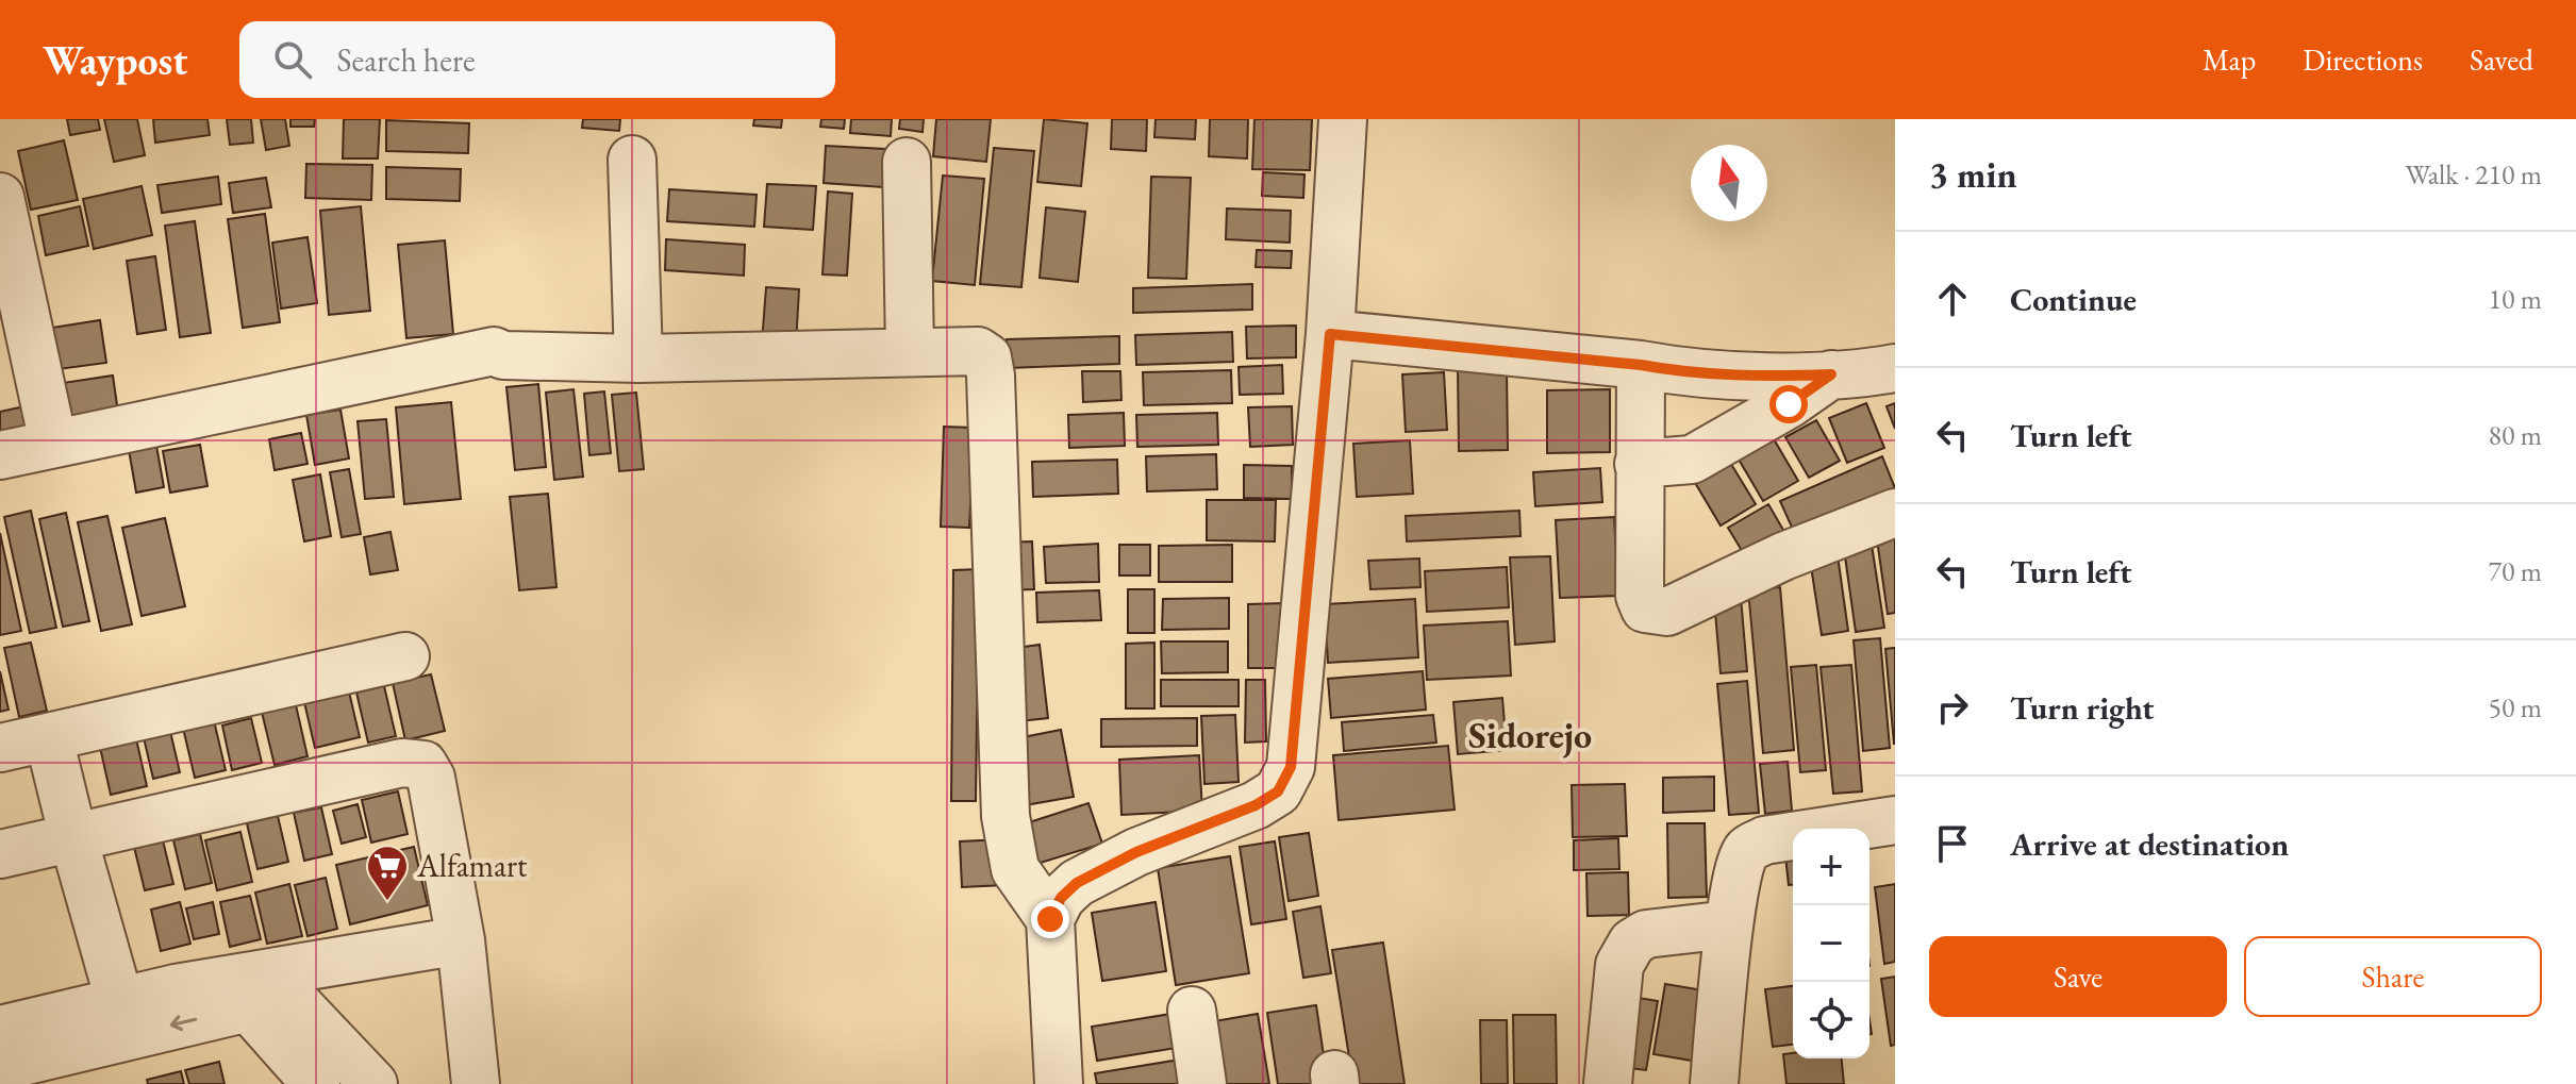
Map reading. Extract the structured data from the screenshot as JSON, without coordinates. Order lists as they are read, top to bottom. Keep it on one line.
{"districts":["Sidorejo"],"places":{"supermarket":["Alfamart"]},"north":"top","page":{"header":"Waypost","search":"Search here","nav":["Map","Directions","Saved"],"heading":["3 min","Walk · 210 m"],"list":[["Continue","10 m"],["Turn left","80 m"],["Turn left","70 m"],["Turn right","50 m"],"Arrive at destination"],"map_buttons":["+","−"],"buttons":["Save","Share"]}}
